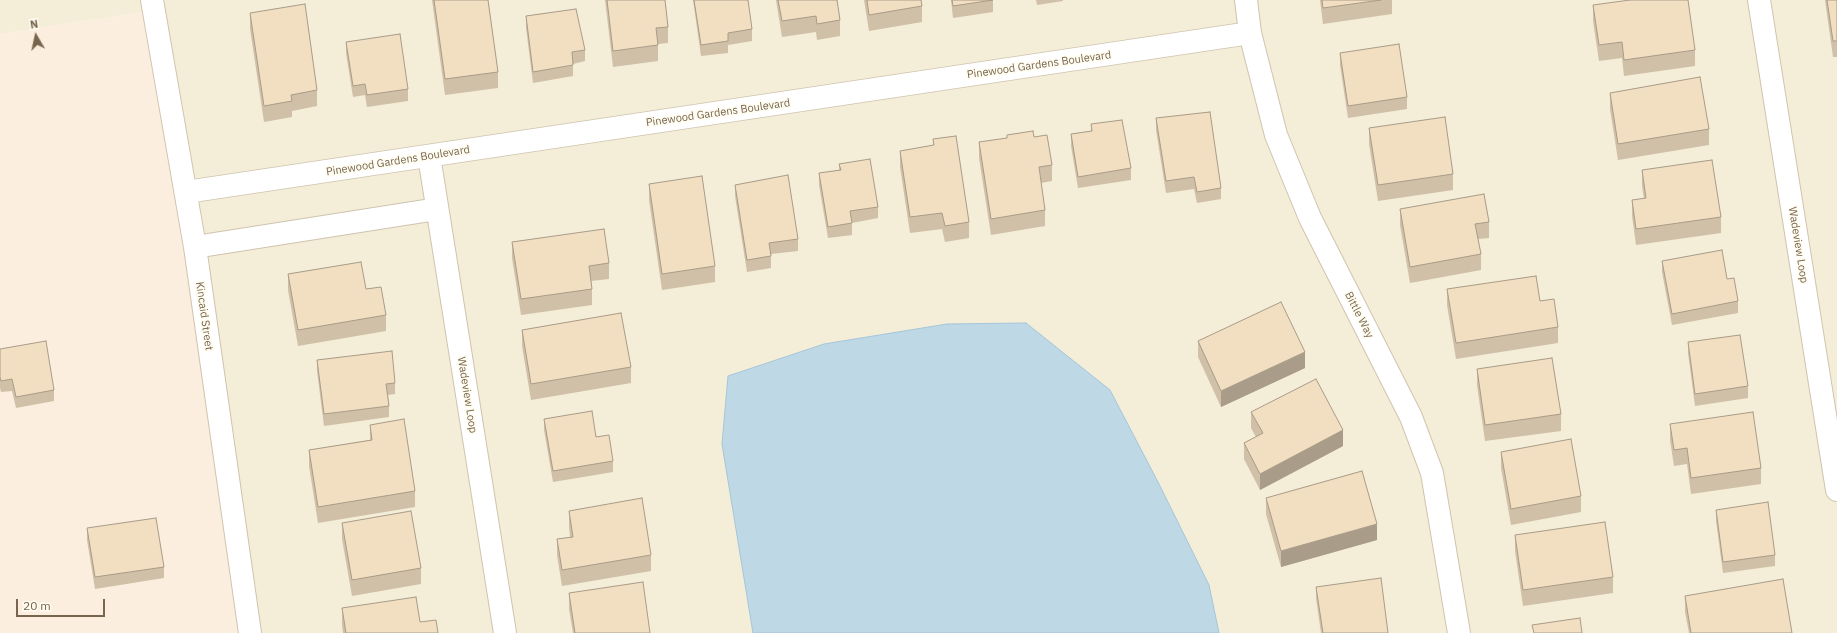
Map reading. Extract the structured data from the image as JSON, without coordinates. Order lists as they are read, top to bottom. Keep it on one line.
{"streets":{"street":["Pinewood Gardens Boulevard","Wadeview Loop","Bittle Way","Kincaid Street"]},"crossings":[["Pinewood Gardens Boulevard","Wadeview Loop"],["Pinewood Gardens Boulevard","Bittle Way"],["Pinewood Gardens Boulevard","Kincaid Street"]],"scale_bar":"20 m","north":"top"}
